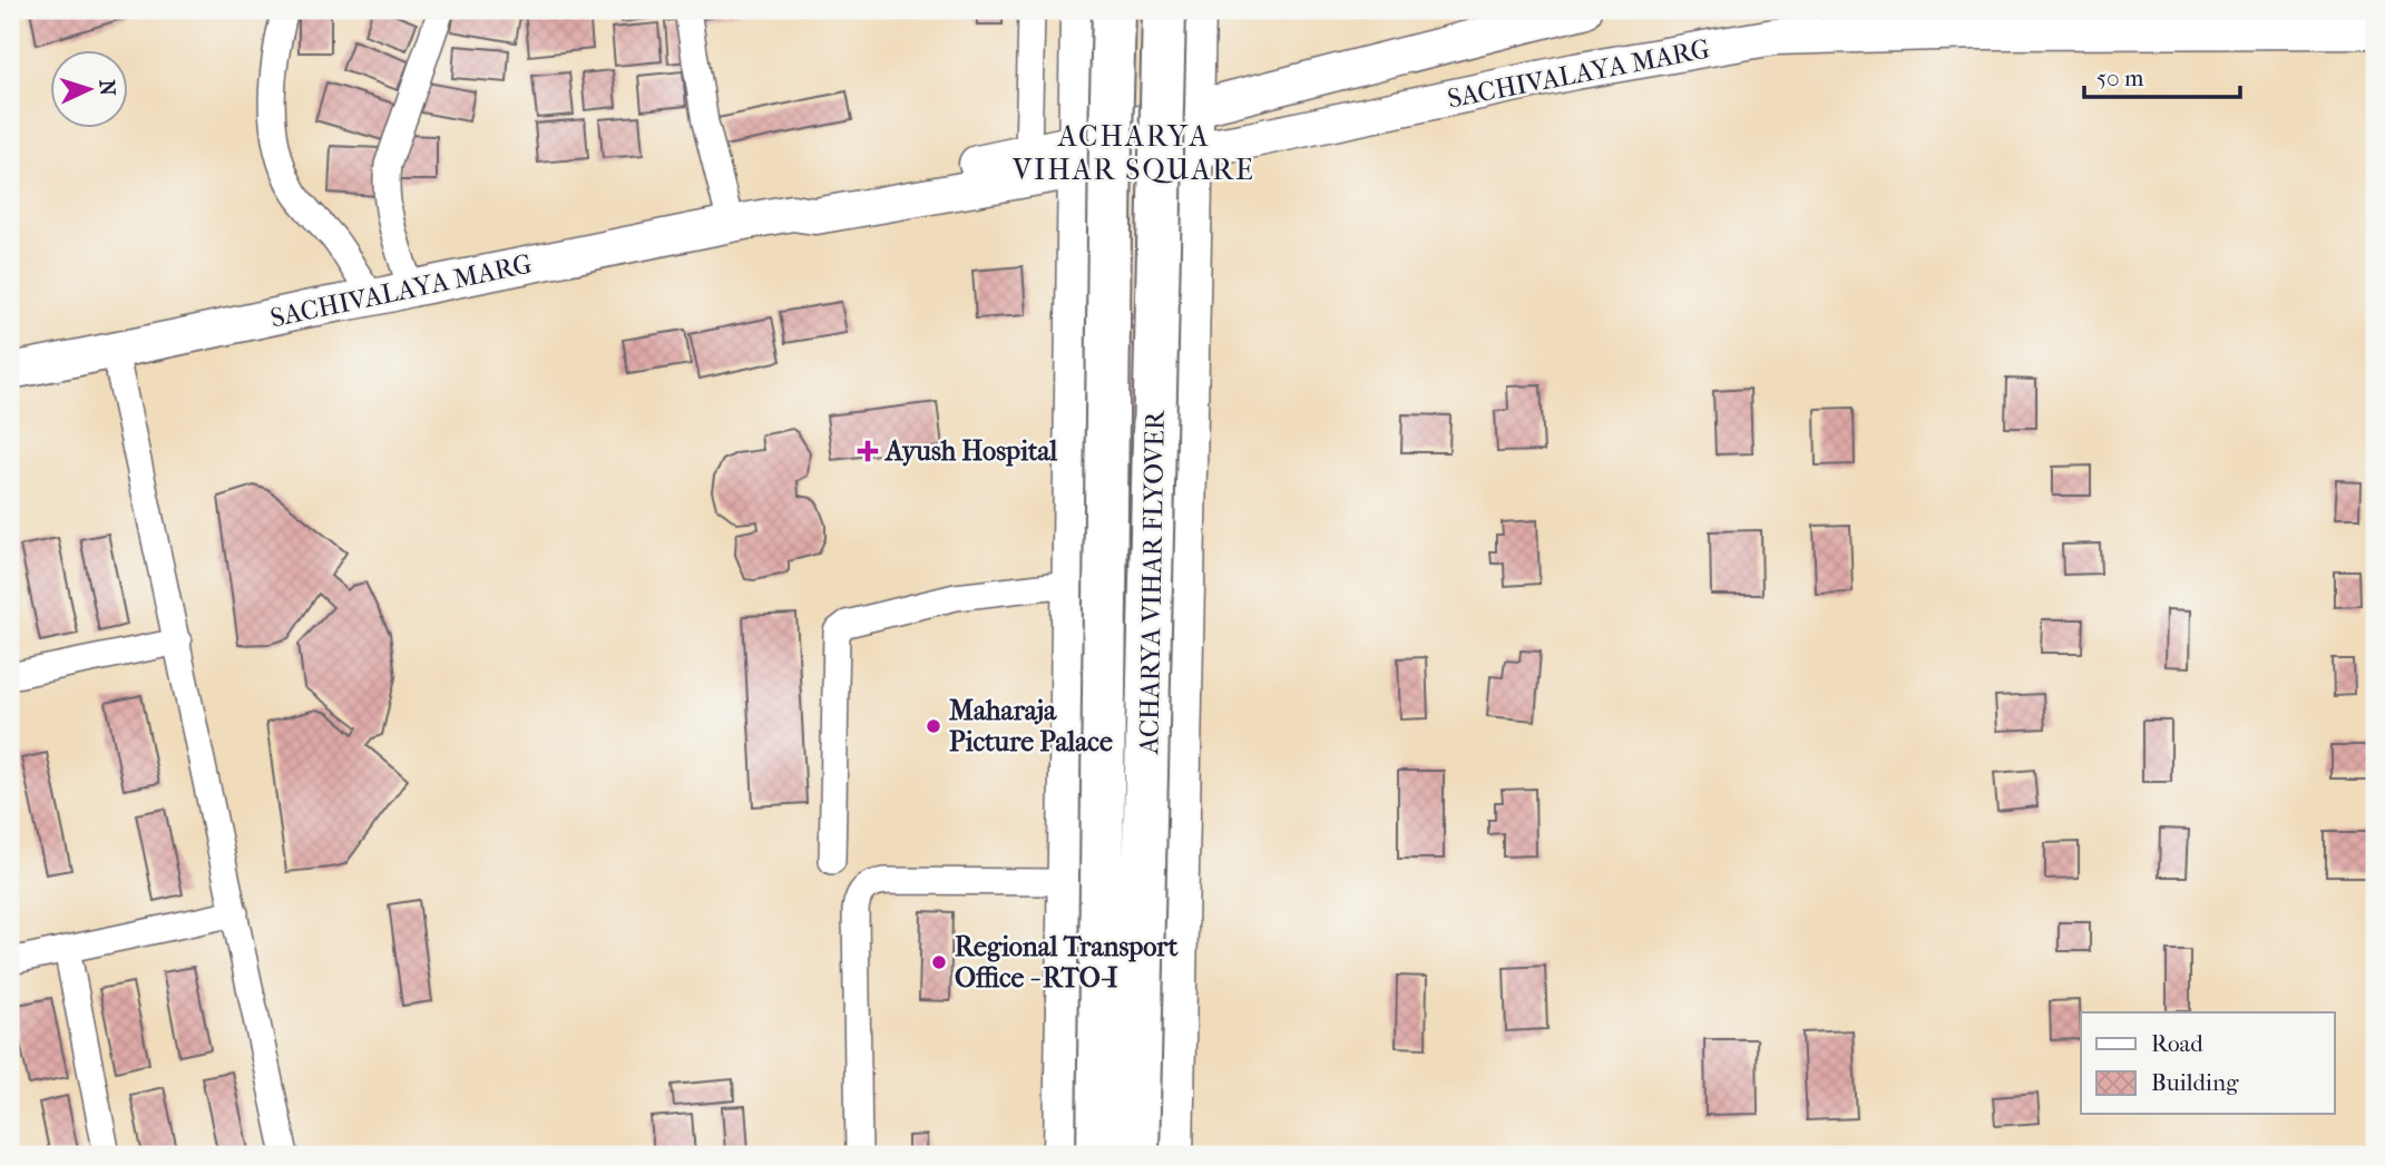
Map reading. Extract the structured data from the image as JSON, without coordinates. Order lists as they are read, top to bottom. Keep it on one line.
{"streets":{"highway":["ACHARYA VIHAR FLYOVER"],"main road":["SACHIVALAYA MARG"]},"districts":["ACHARYA VIHAR SQUARE"],"places":{"health":["Ayush Hospital"],"other":["Maharaja Picture Palace","Regional Transport Office - RTO-I"]},"legend":["Road","Building"],"scale_bar":"50 m","north":"right"}
